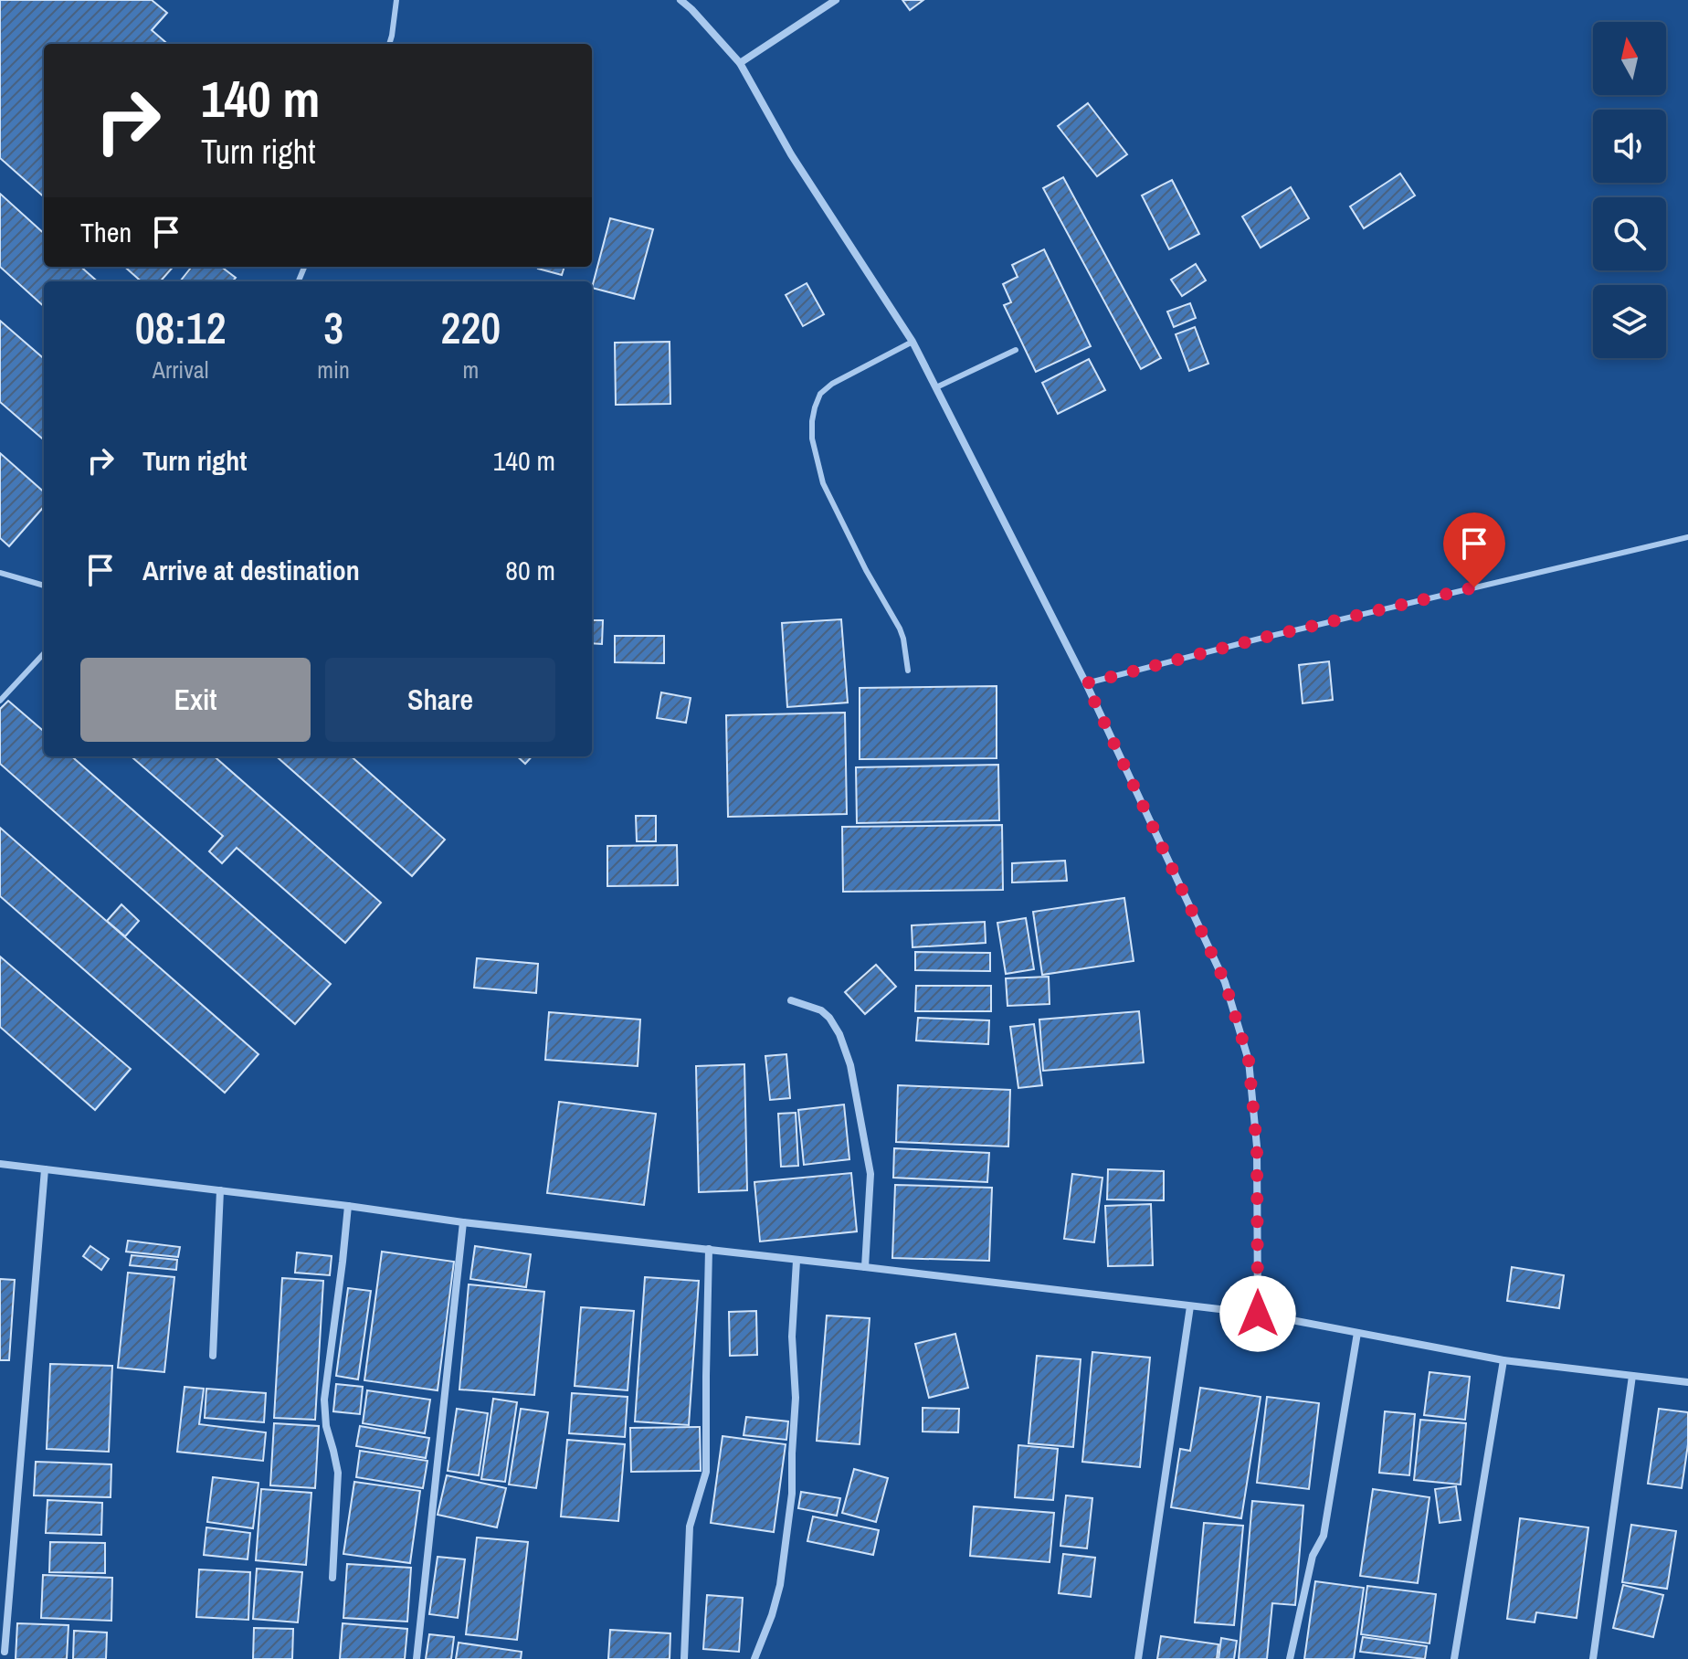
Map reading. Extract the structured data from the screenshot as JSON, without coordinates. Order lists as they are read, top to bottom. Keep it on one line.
{"north":"top","page":{"turn":["140 m","Turn right"],"then":"Then","eta":["08:12","Arrival","3","min","220","m"],"list":[{"name":"Turn right","value":"140 m"},{"name":"Arrive at destination","value":"80 m"}],"buttons":["Exit","Share"]}}
